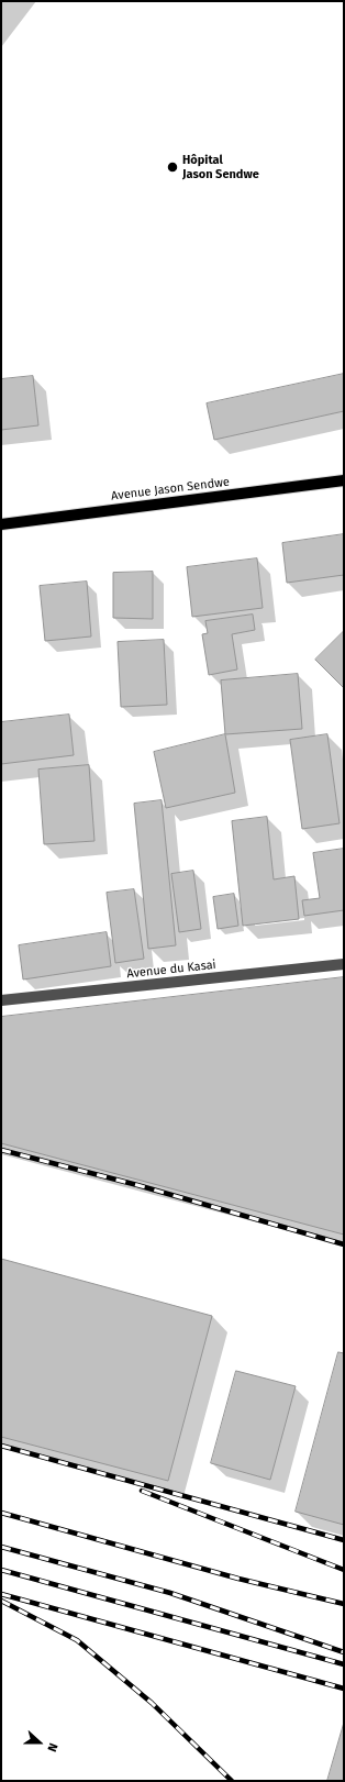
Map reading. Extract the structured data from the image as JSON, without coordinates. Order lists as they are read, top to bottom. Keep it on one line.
{"streets":{"main road":["Avenue Jason Sendwe"],"street":["Avenue du Kasai"]},"places":["Hôpital Jason Sendwe"],"north":"right"}
